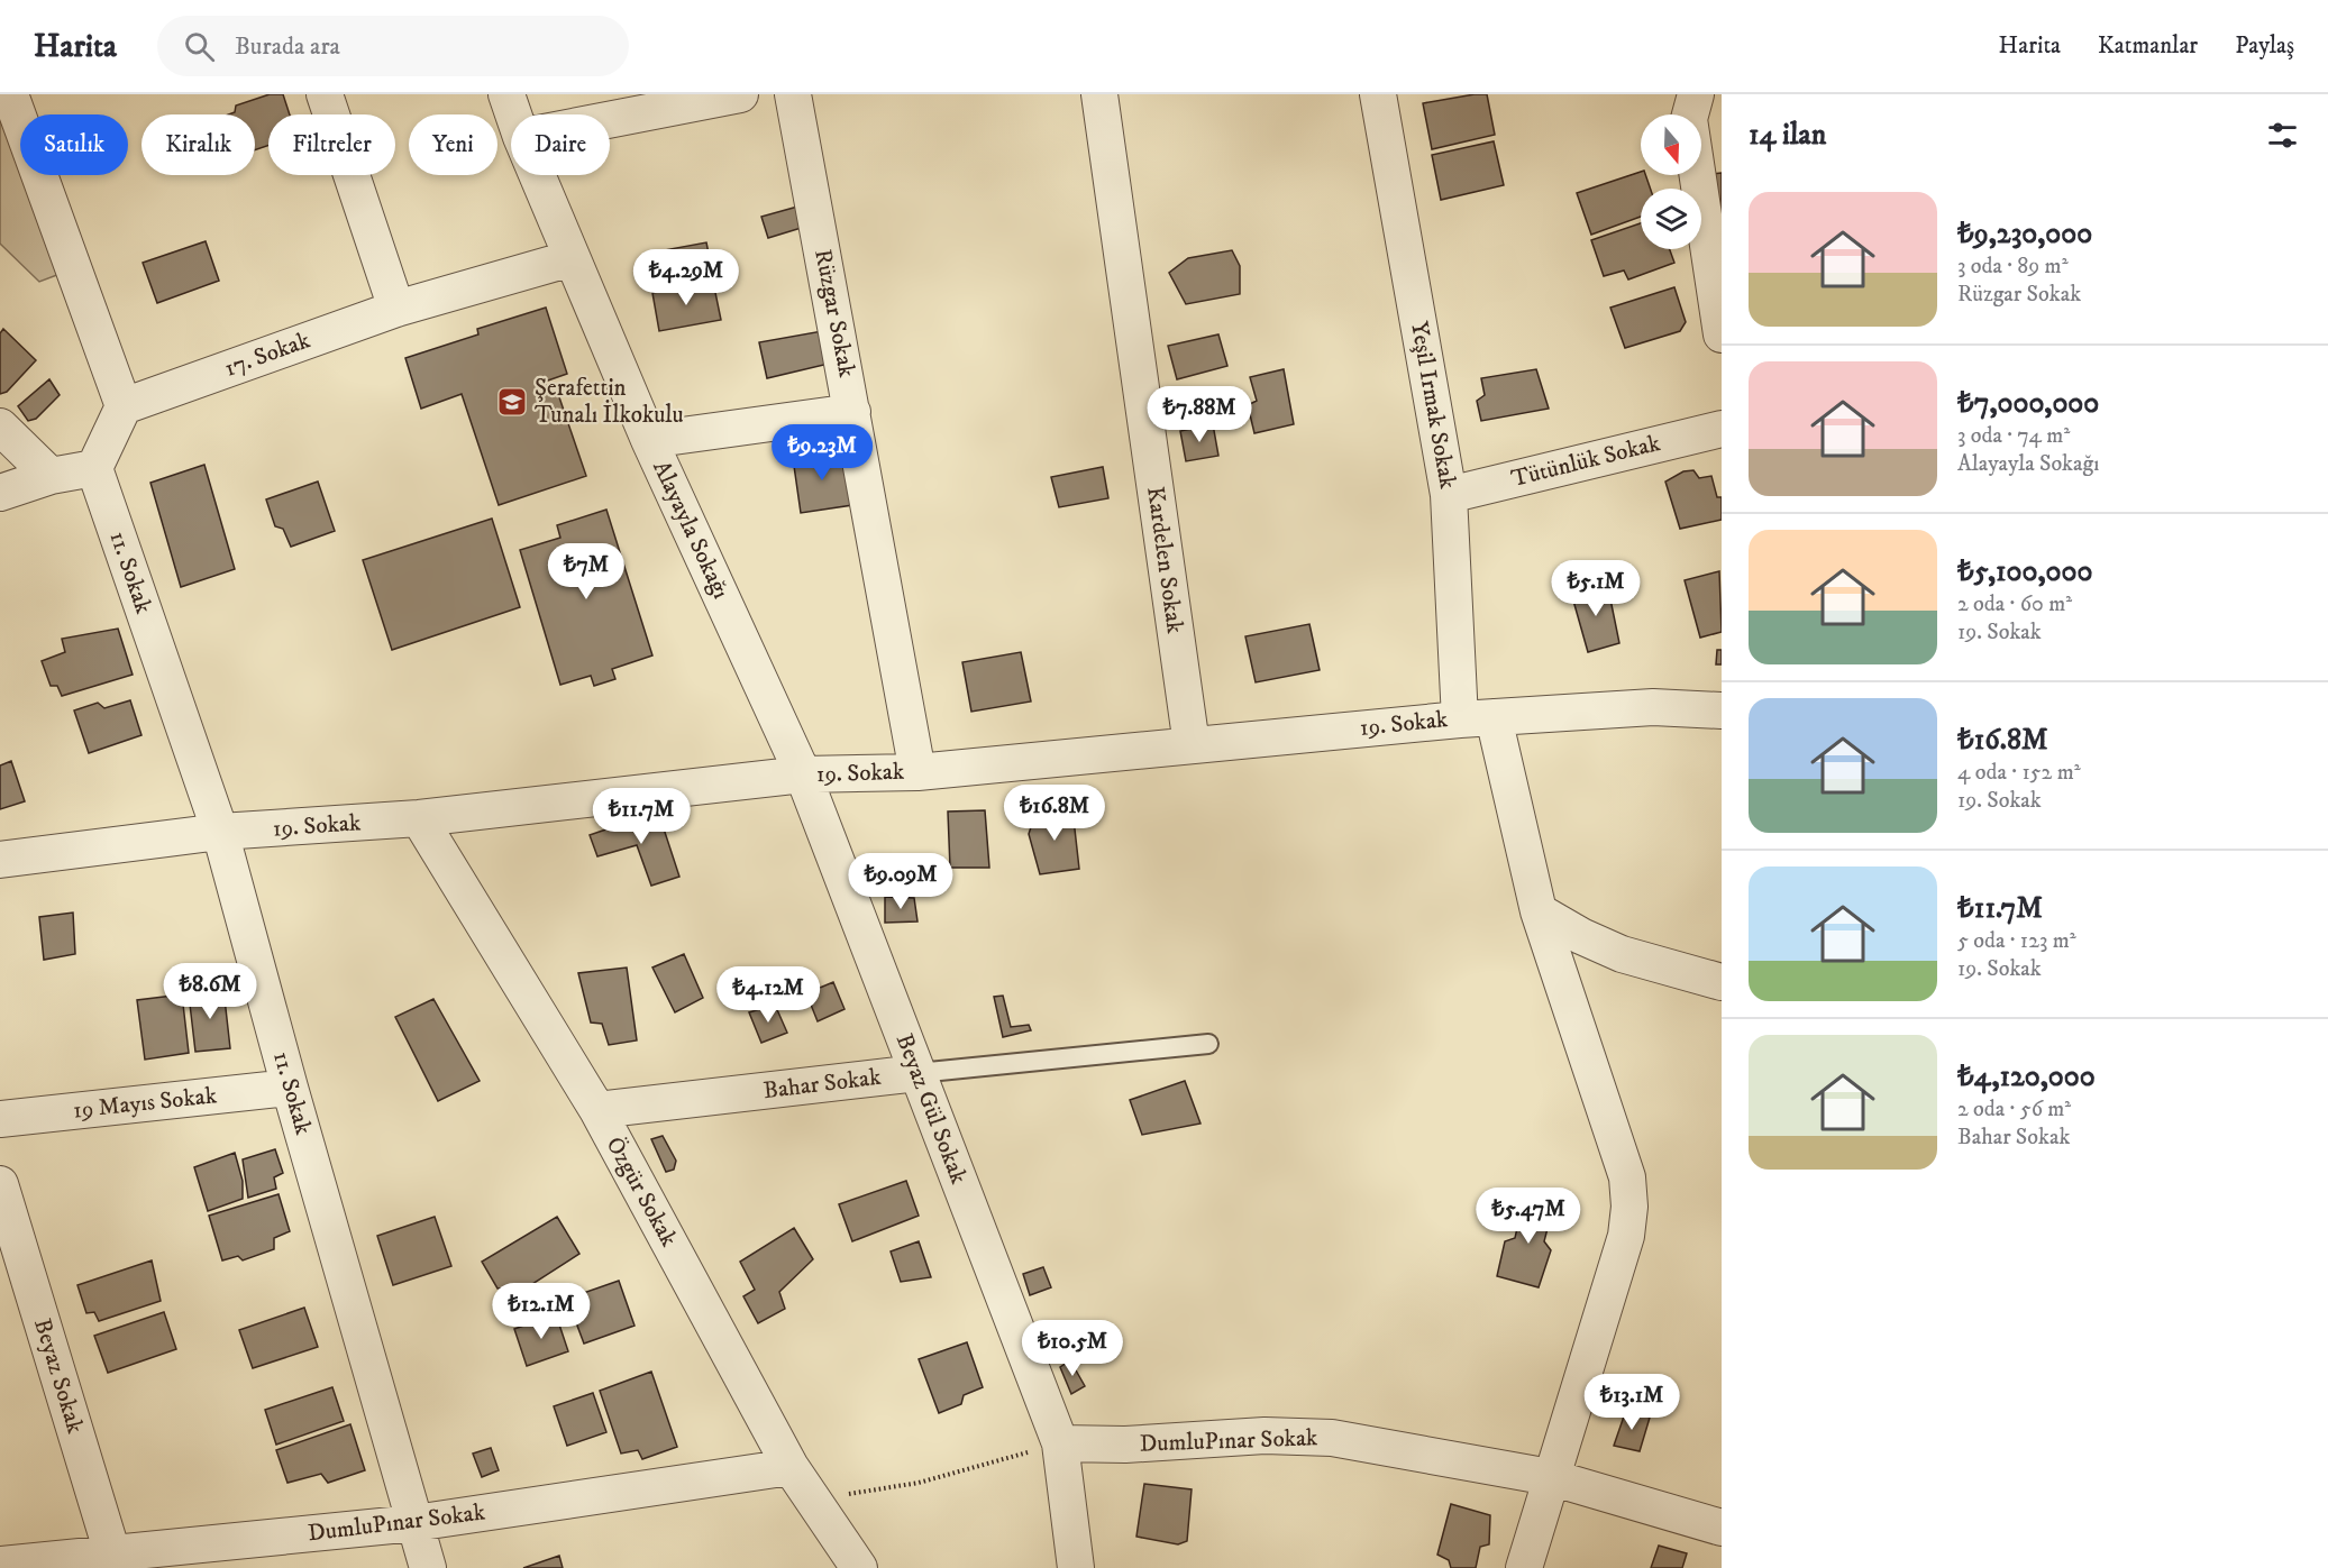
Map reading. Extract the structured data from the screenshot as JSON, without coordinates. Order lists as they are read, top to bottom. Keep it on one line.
{"streets":{"street":["Rüzgar Sokak","17. Sokak","Yeşil Irmak Sokak","Tütünlük Sokak","Alayayla Sokağı","Kardelen Sokak","11. Sokak","19. Sokak","Bahar Sokak","19 Mayıs Sokak","Beyaz Gül Sokak","Özgür Sokak","Beyaz Sokak","DumluPınar Sokak"]},"crossings":[["Rüzgar Sokak","19. Sokak"],["17. Sokak","Alayayla Sokağı"],["Yeşil Irmak Sokak","Tütünlük Sokak"],["Yeşil Irmak Sokak","19. Sokak"],["Yeşil Irmak Sokak","DumluPınar Sokak"],["Alayayla Sokağı","19. Sokak"],["Alayayla Sokağı","Beyaz Gül Sokak"],["Kardelen Sokak","19. Sokak"],["11. Sokak","19. Sokak"],["11. Sokak","19 Mayıs Sokak"],["11. Sokak","DumluPınar Sokak"],["19. Sokak","Beyaz Gül Sokak"],["19. Sokak","Özgür Sokak"],["Bahar Sokak","Beyaz Gül Sokak"],["Bahar Sokak","Özgür Sokak"],["Beyaz Gül Sokak","DumluPınar Sokak"],["Özgür Sokak","DumluPınar Sokak"],["Beyaz Sokak","DumluPınar Sokak"]],"places":{"school or university":["Şerafettin Tunalı İlkokulu"]},"north":"bottom","page":{"header":"Harita","search":"Burada ara","nav":["Harita","Katmanlar","Paylaş"],"heading":"14 ilan","chip":["Satılık","Kiralık","Filtreler","Yeni","Daire"],"list":[{"name":"₺9,230,000","note":"3 oda · 89 m² · Rüzgar Sokak"},{"name":"₺7,000,000","note":"3 oda · 74 m² · Alayayla Sokağı"},{"name":"₺5,100,000","note":"2 oda · 60 m² · 19. Sokak"},{"name":"₺16.8M","note":"4 oda · 152 m² · 19. Sokak"},{"name":"₺11.7M","note":"5 oda · 123 m² · 19. Sokak"},{"name":"₺4,120,000","note":"2 oda · 56 m² · Bahar Sokak"}],"price":["₺4.29M","₺7.88M","₺9.23M","₺7M","₺5.1M","₺16.8M","₺11.7M","₺9.09M","₺8.6M","₺4.12M","₺5.47M","₺12.1M","₺10.5M","₺13.1M"]}}
